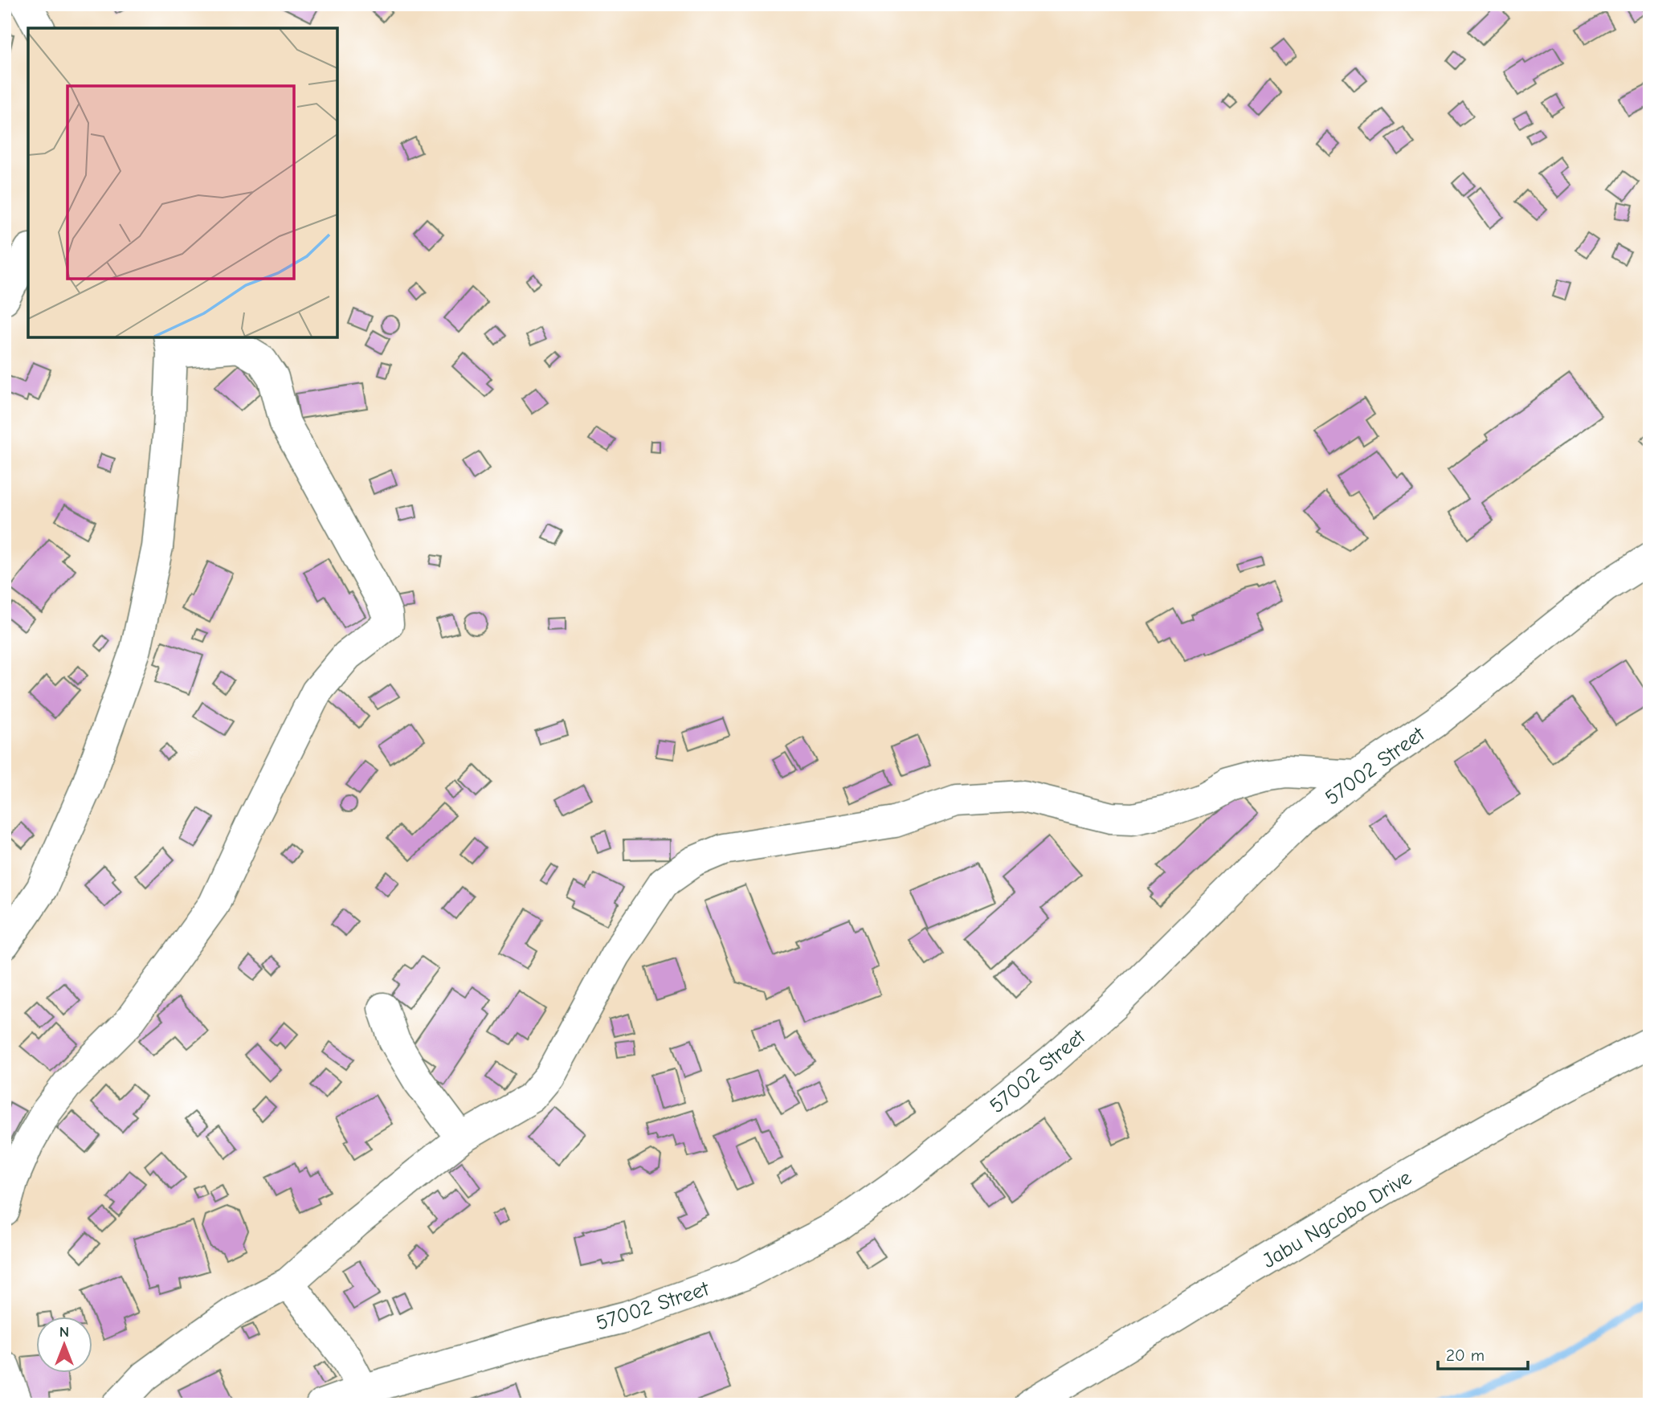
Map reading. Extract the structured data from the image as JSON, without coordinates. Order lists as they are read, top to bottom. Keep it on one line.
{"streets":{"street":["57002 Street","Jabu Ngcobo Drive"]},"scale_bar":"20 m","north":"top"}
